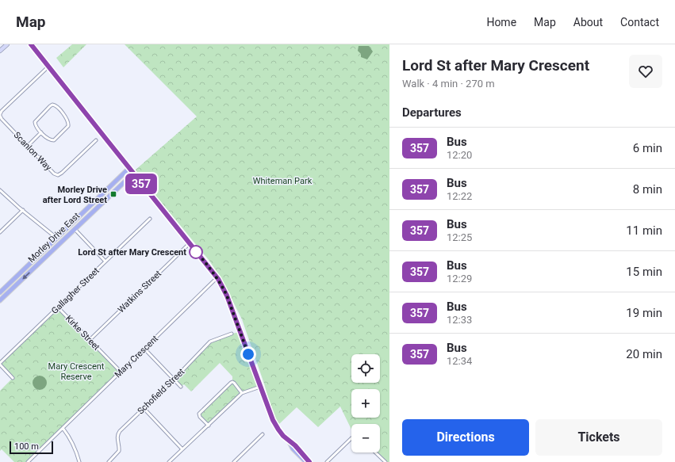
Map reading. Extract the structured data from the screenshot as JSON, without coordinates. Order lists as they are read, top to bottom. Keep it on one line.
{"streets":{"main road":["Morley Drive East"],"street":["Scanlon Way","Gallagher Street","Watkins Street","Kirke Street","Mary Crescent","Schofield Street"]},"crossings":[["Gallagher Street","Kirke Street"],["Watkins Street","Kirke Street"],["Kirke Street","Mary Crescent"]],"parks":["Whiteman Park","Mary Crescent Reserve"],"places":{"transit":["Morley Drive after Lord Street"],"other":["Lord St after Mary Crescent"]},"lines":["bus line 357"],"scale_bar":"100 m","page":{"header":"Map","nav":["Home","Map","About","Contact"],"on_map":"357","heading":[["Lord St after Mary Crescent","Walk · 4 min · 270 m"],"Departures"],"list":[{"mark":"357","name":"Bus","note":"12:20","value":"6 min"},{"mark":"357","name":"Bus","note":"12:22","value":"8 min"},{"mark":"357","name":"Bus","note":"12:25","value":"11 min"},{"mark":"357","name":"Bus","note":"12:29","value":"15 min"},{"mark":"357","name":"Bus","note":"12:33","value":"19 min"},{"mark":"357","name":"Bus","note":"12:34","value":"20 min"}],"map_buttons":["+","−"],"buttons":["Directions","Tickets"],"scale":"100 m"}}
